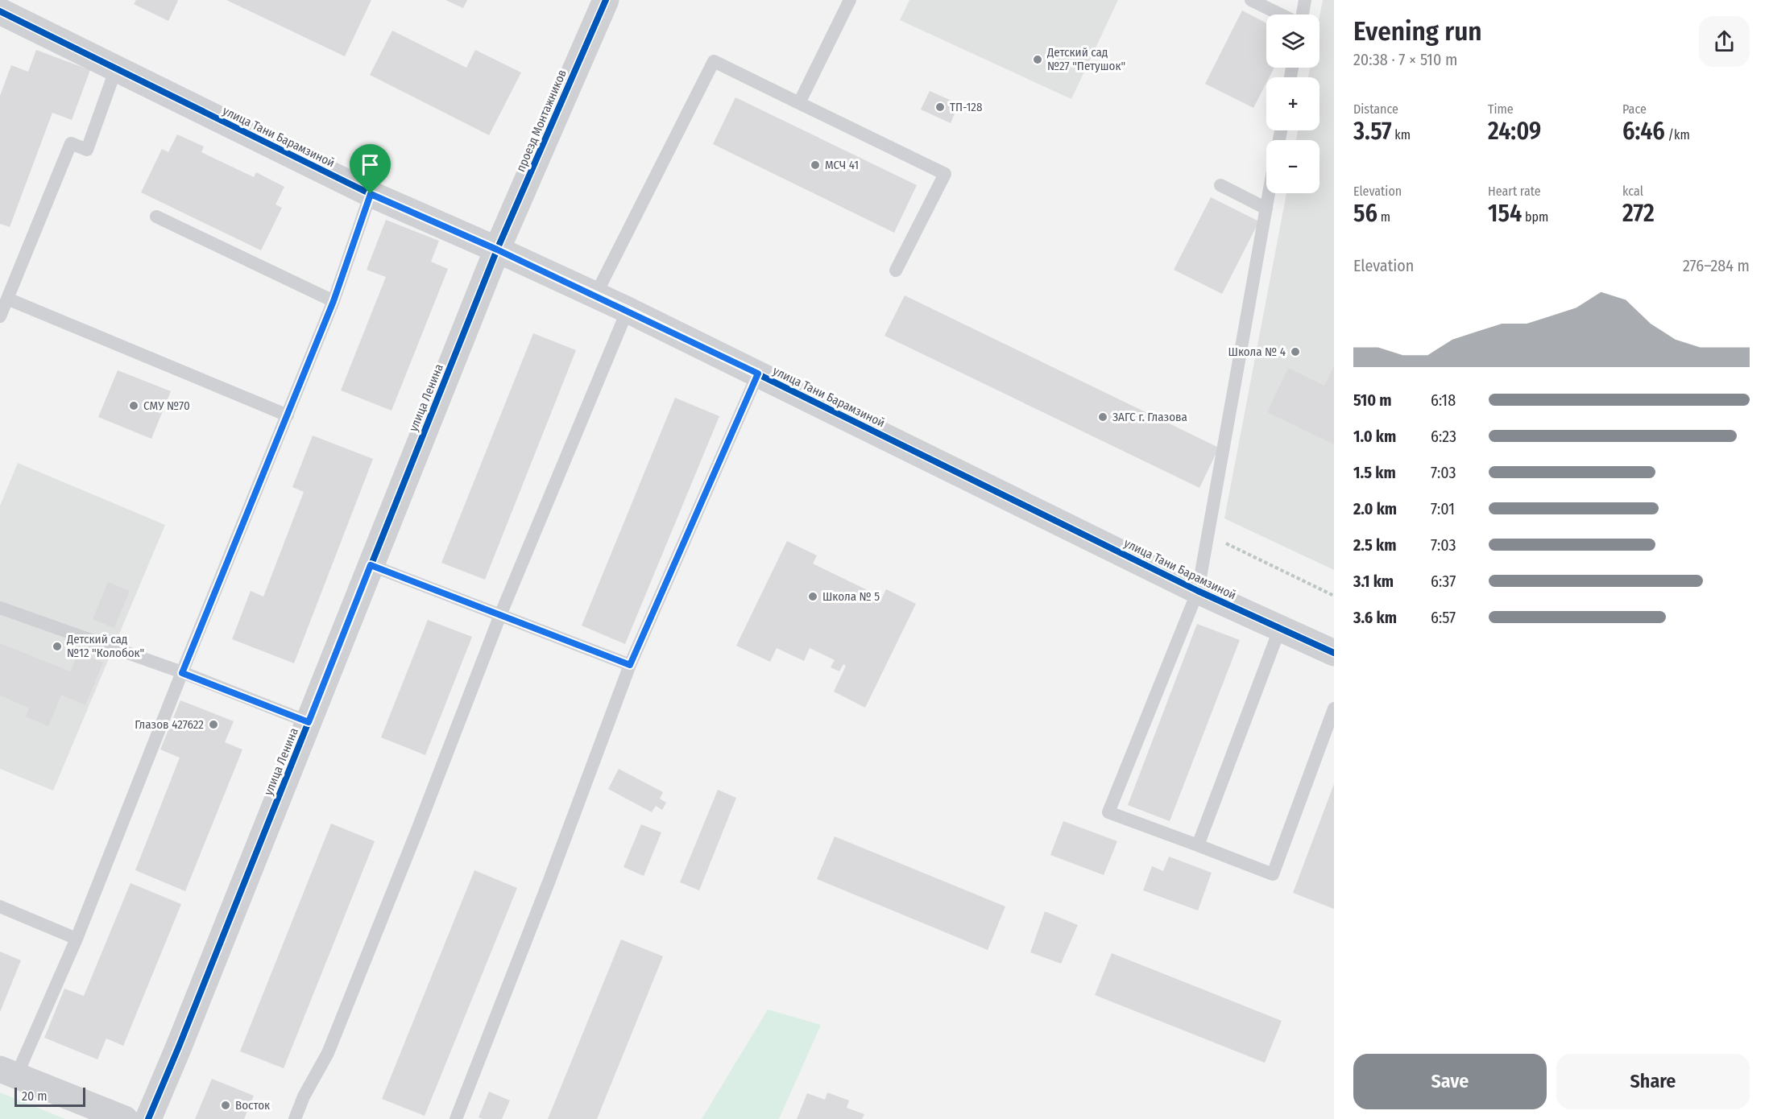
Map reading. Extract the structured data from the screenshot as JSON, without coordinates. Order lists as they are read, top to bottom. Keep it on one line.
{"streets":{"street":["проезд Монтажников","улица Тани Барамзиной","улица Ленина"]},"crossings":[["проезд Монтажников","улица Тани Барамзиной"],["проезд Монтажников","улица Ленина"],["улица Тани Барамзиной","улица Ленина"]],"places":["Детский сад №27 \"Петушок\"","ТП-128","МСЧ 41","Школа № 4","СМУ №70","ЗАГС г. Глазова","Школа № 5","Детский сад №12 \"Колобок\"","Глазов 427622","Восток"],"scale_bar":"20 m","page":{"heading":["Evening run","20:38 · 7 × 510 m"],"map_buttons":["+","−"],"stats":[["Distance","3.57 km"],["Time","24:09"],["Pace","6:46 /km"],["Elevation","56 m"],["Heart rate","154 bpm"],["kcal","272"]],"chart":["Elevation","276–284 m"],"list":[{"name":"510 m","note":"6:18"},{"name":"1.0 km","note":"6:23"},{"name":"1.5 km","note":"7:03"},{"name":"2.0 km","note":"7:01"},{"name":"2.5 km","note":"7:03"},{"name":"3.1 km","note":"6:37"},{"name":"3.6 km","note":"6:57"}],"buttons":["Save","Share"],"scale":"20 m"}}
